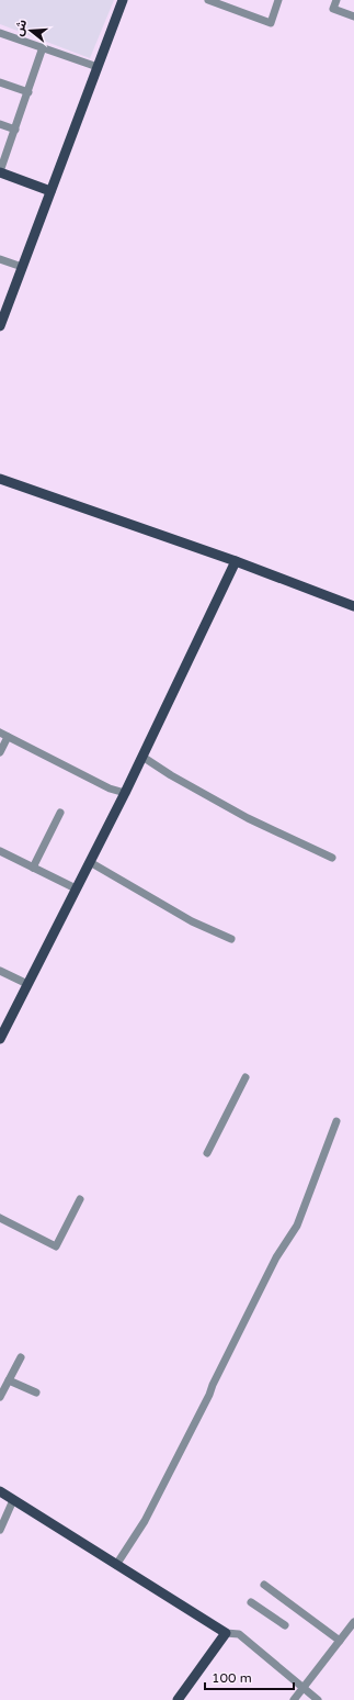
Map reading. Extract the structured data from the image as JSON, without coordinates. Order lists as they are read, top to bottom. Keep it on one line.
{"scale_bar":"100 m","north":"left"}
